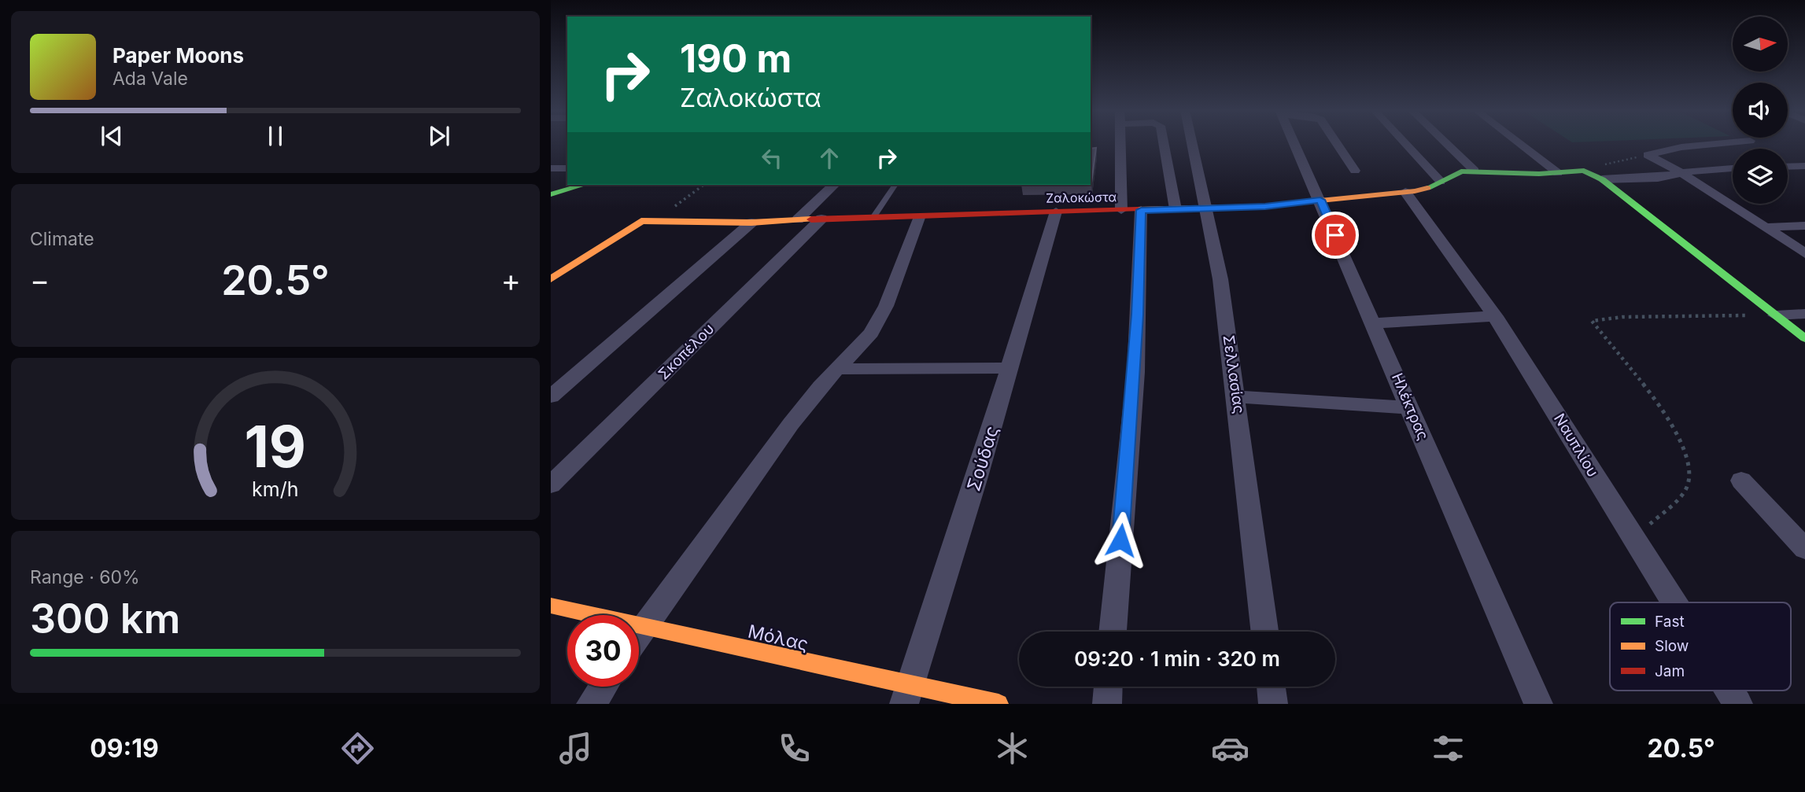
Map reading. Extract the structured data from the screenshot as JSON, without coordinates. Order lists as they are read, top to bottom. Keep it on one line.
{"streets":{"street":["Ζαλοκώστα","Σκοπέλου","Σελλασίας","Ηλέκτρας","Ναυπλίου","Σούδας","Μόλας"]},"crossings":[["Ζαλοκώστα","Σκοπέλου"],["Ζαλοκώστα","Σελλασίας"],["Ζαλοκώστα","Ηλέκτρας"],["Ζαλοκώστα","Ναυπλίου"],["Ζαλοκώστα","Σούδας"],["Σούδας","Μόλας"]],"legend":["Fast","Slow","Jam"],"north":"right","page":{"turn":["190 m","Ζαλοκώστα"],"song":["Paper Moons","Ada Vale"],"tile":["Climate",["Range · 60%","300 km"]],"heat":["−","20.5°","+"],"limit":"30","trip":"09:20 · 1 min · 320 m","tabs":["09:19","20.5°"],"gauge":["19","km/h"]}}
